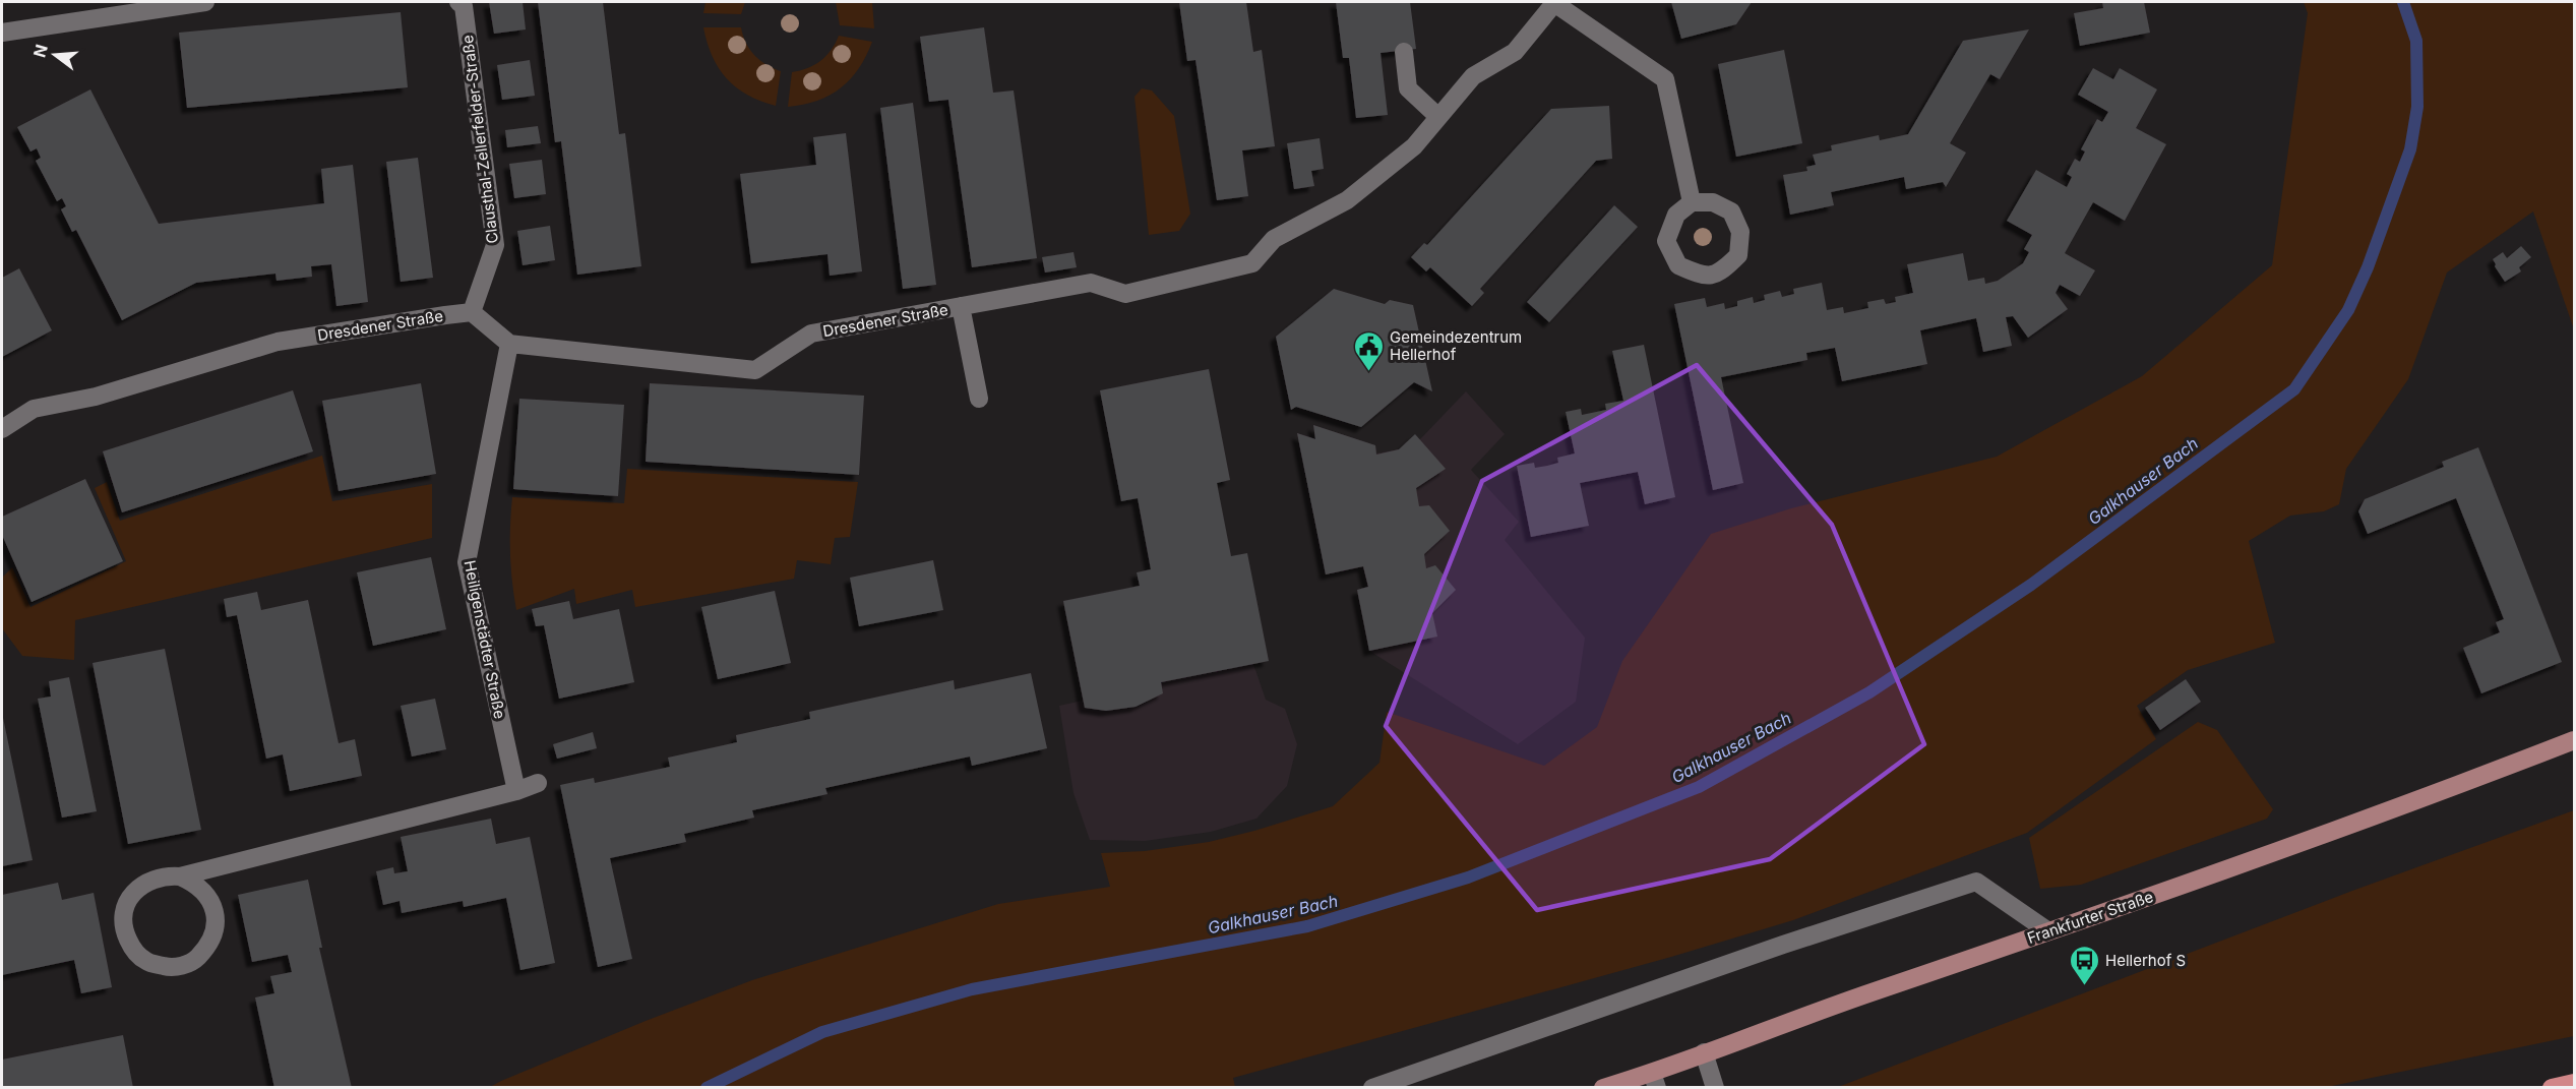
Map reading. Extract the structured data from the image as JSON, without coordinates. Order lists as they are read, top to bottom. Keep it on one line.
{"streets":{"main road":["Frankfurter Straße"],"street":["Clausthal-Zellerfelder-Straße","Dresdener Straße","Heiligenstädter Straße"]},"crossings":[["Clausthal-Zellerfelder-Straße","Dresdener Straße"],["Dresdener Straße","Heiligenstädter Straße"]],"water":["Galkhauser Bach"],"places":{"public building":["Gemeindezentrum Hellerhof"],"bus stop":["Hellerhof S"]},"north":"left"}
